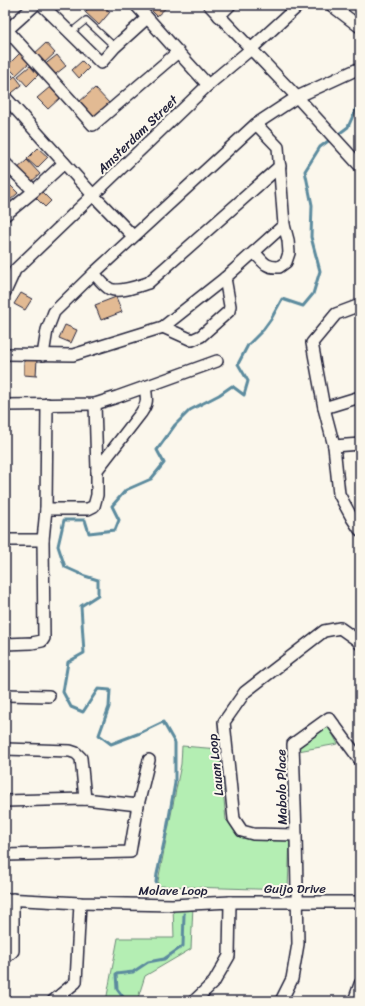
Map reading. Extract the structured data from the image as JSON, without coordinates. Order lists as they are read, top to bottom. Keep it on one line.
{"streets":{"street":["Amsterdam Street","Lauan Loop","Mabolo Place","Guijo Drive","Molave Loop"]},"crossings":[["Lauan Loop","Mabolo Place"],["Mabolo Place","Guijo Drive"],["Guijo Drive","Molave Loop"]]}
